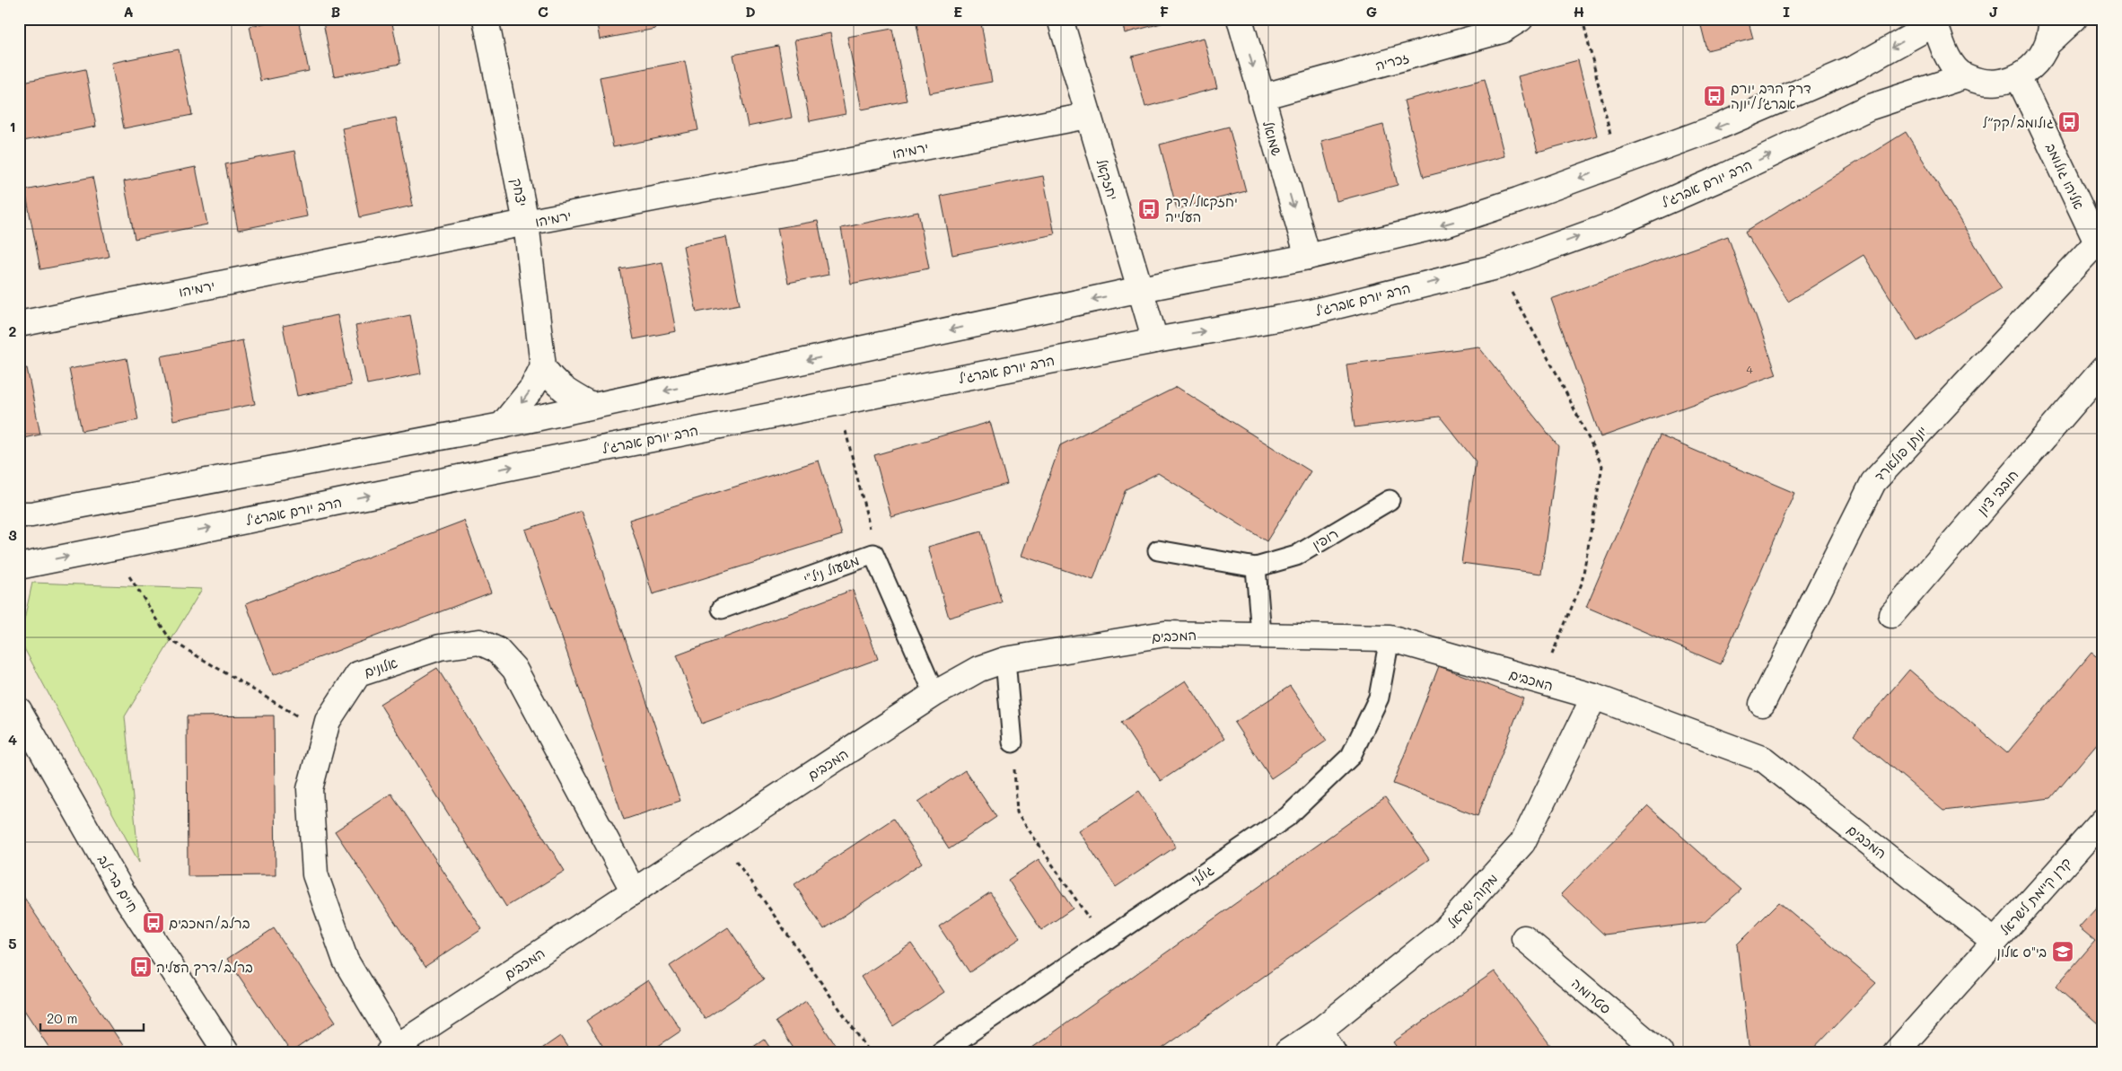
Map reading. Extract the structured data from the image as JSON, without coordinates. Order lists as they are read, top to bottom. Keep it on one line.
{"streets":{"street":["זכריה","שמואל","ירמיהו","אליהו גולומב","יחזקאל","הרב יורם אברג'ל","יצחק","יונתן פולארד","חובבי ציון","המכבים","אלונים","חיים בר-לב","קרן קיימת לישראל","מקוה ישראל","סטרומה"],"lane":["רופין","משעול ניל\"י","גולני"]},"crossings":[["זכריה","שמואל"],["ירמיהו","יחזקאל"],["ירמיהו","יצחק"],["אליהו גולומב","יונתן פולארד"],["יחזקאל","הרב יורם אברג'ל"],["משעול ניל\"י","המכבים"],["המכבים","אלונים"],["המכבים","גולני"],["המכבים","קרן קיימת לישראל"],["המכבים","מקוה ישראל"]],"one_way":["שמואל"],"places":{"bus stop":["דרך הרב יורם אברג׳ל/יונה","גולומב/קק״ל","יחזקאל/דרך העלייה","ברלב/המכבים","ברלב/דרך העליה"],"school or university":["בי\"ס אלון"]},"house_numbers":["4"],"scale_bar":"20 m","grid":{"columns":["A","B","C","D","E","F","G","H","I","J"],"rows":["1","2","3","4","5"]}}
